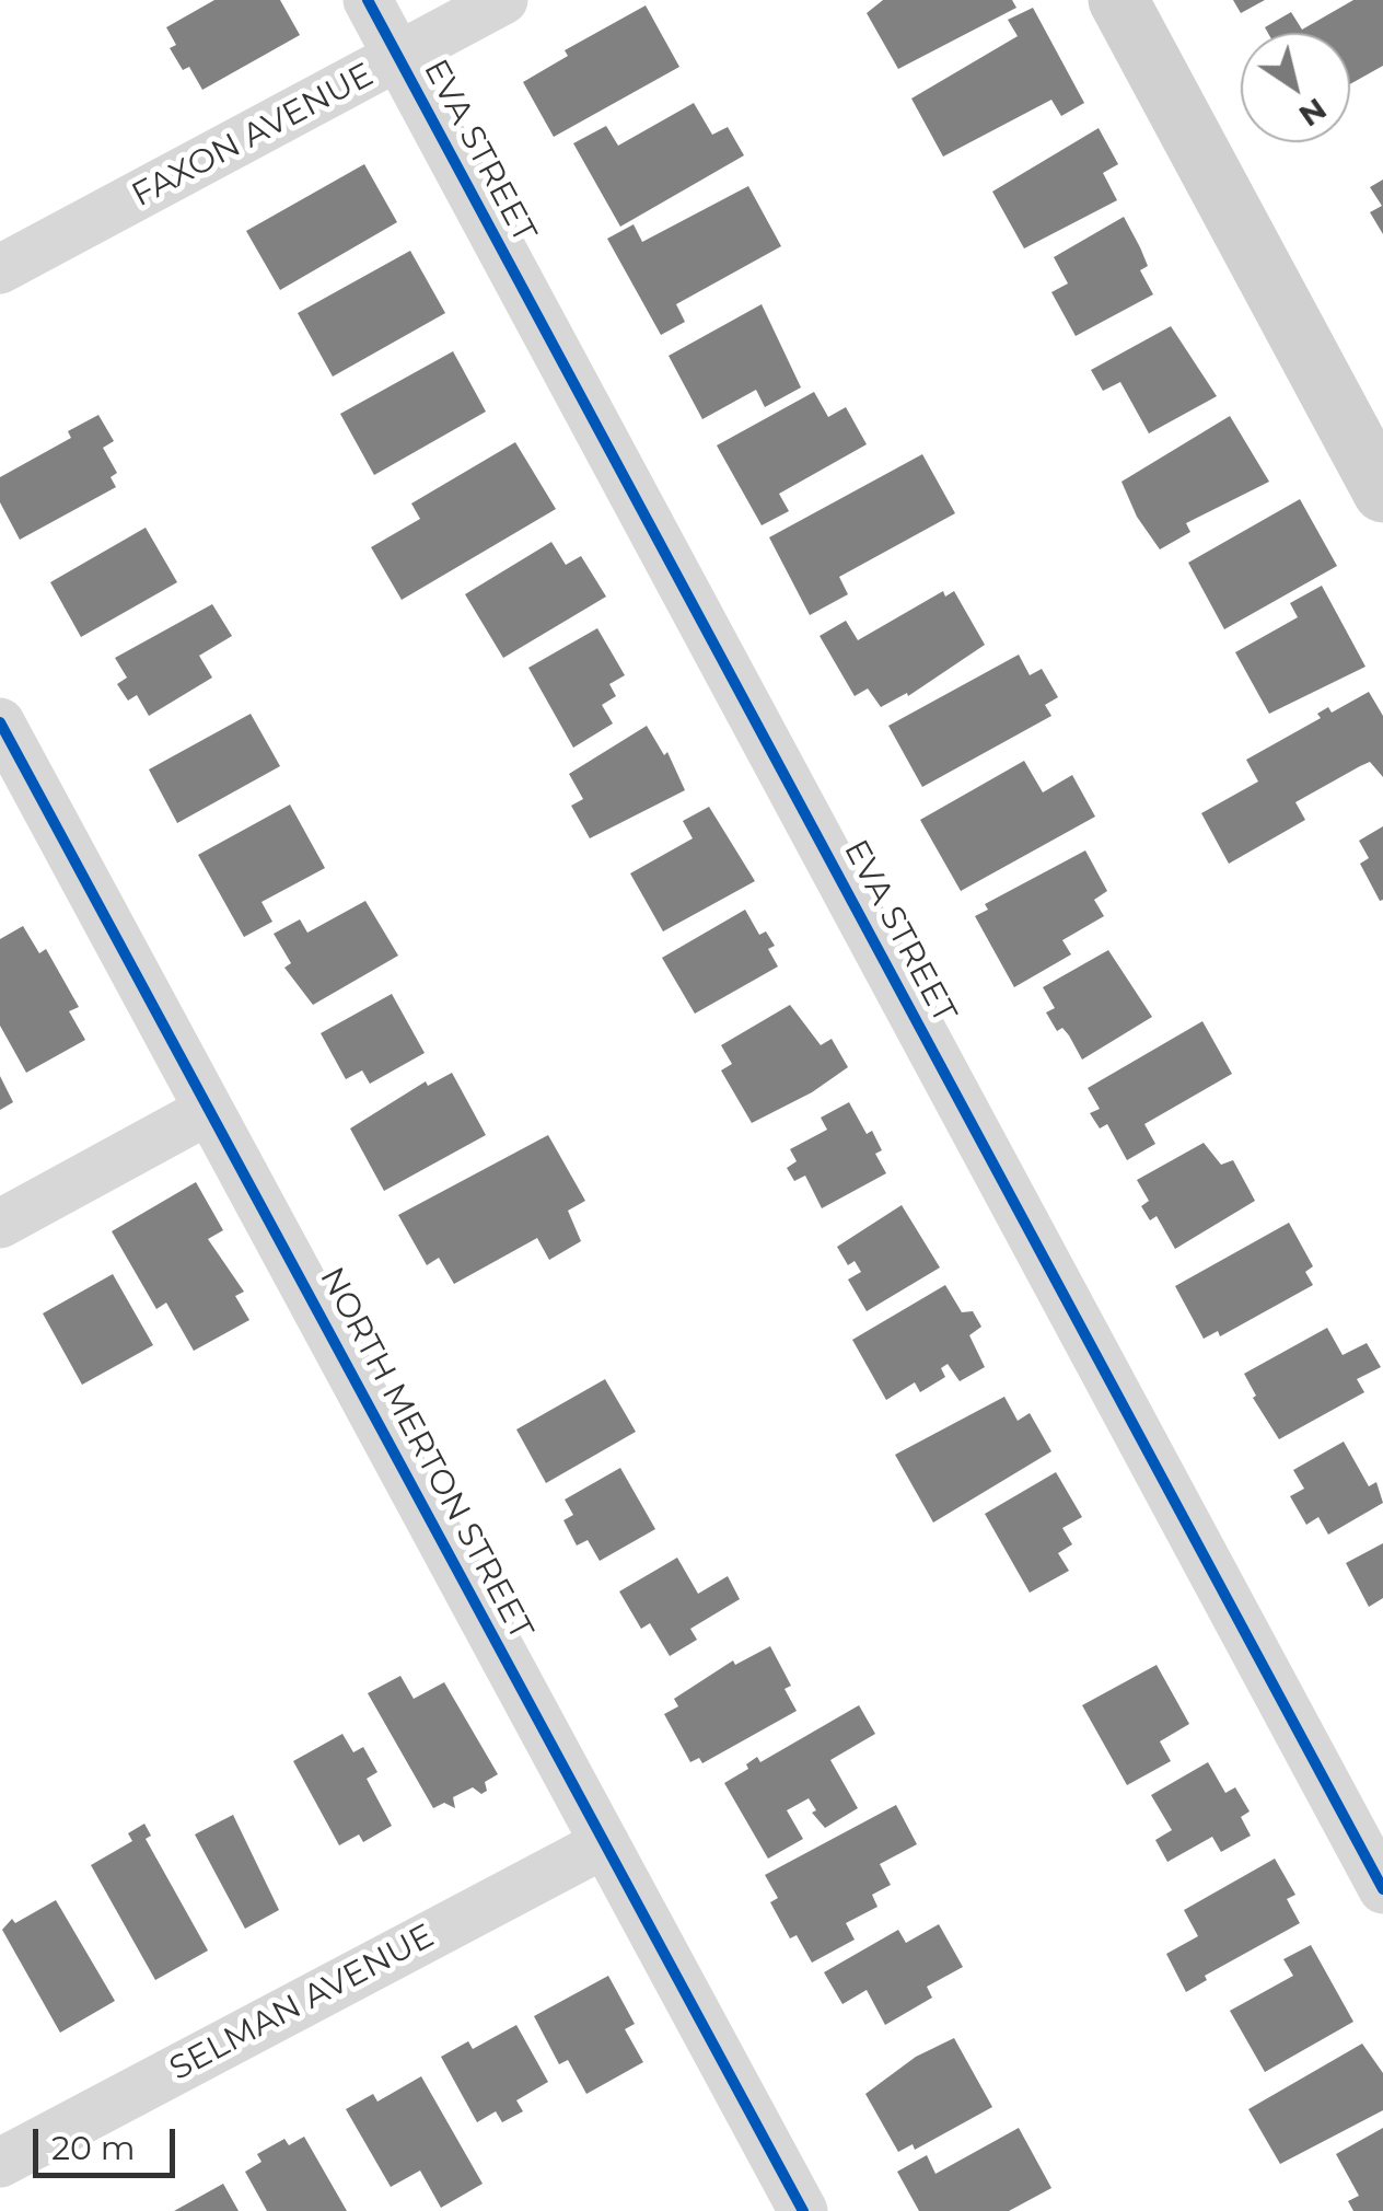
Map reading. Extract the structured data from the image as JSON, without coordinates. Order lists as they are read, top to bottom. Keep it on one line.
{"streets":{"street":["FAXON AVENUE","EVA STREET","NORTH MERTON STREET","SELMAN AVENUE"]},"crossings":[["FAXON AVENUE","EVA STREET"],["NORTH MERTON STREET","SELMAN AVENUE"]],"scale_bar":"20 m","north":"bottom right"}
